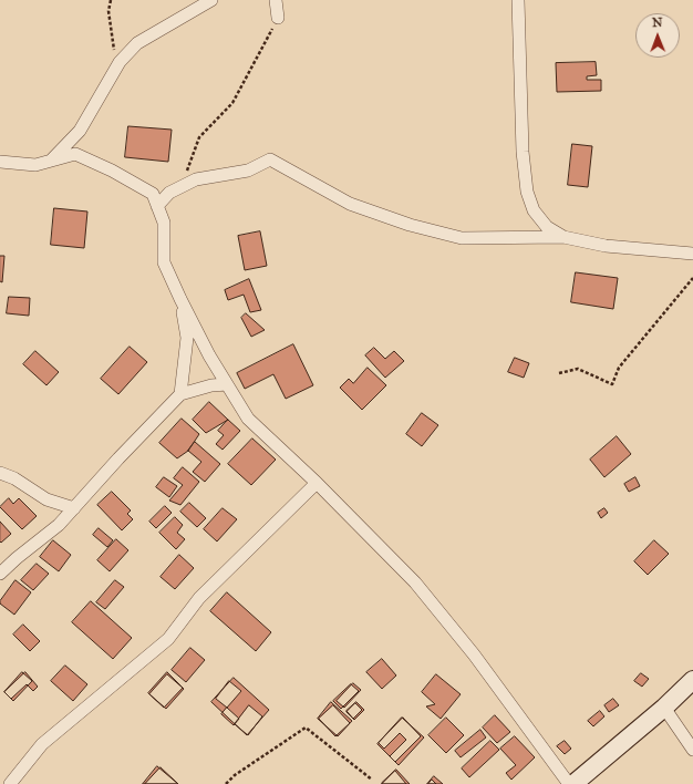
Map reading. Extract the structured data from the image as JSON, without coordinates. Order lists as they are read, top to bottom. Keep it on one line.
{"north":"top"}
